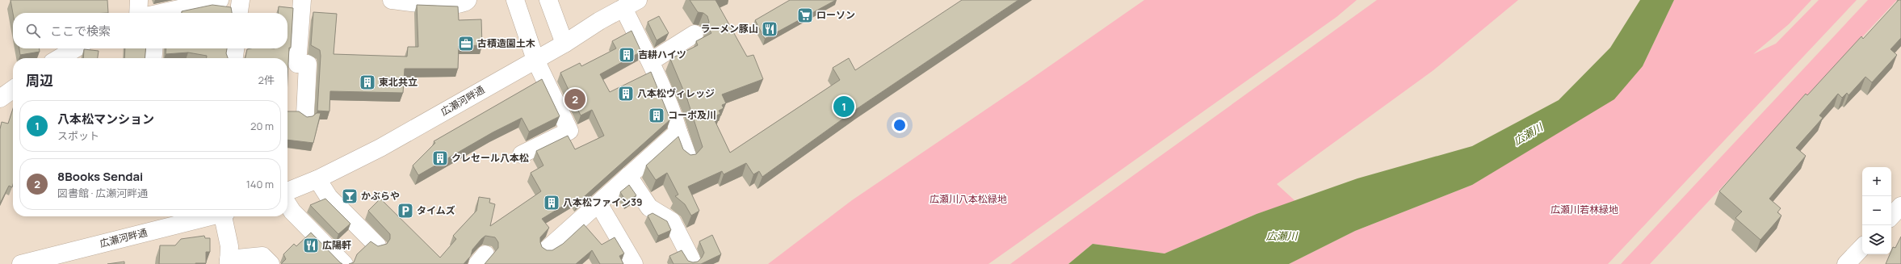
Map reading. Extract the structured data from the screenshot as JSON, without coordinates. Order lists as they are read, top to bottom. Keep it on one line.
{"streets":{"street":["広瀬河畔通"]},"water":["広瀬川"],"parks":["広瀬川八本松緑地","広瀬川若林緑地"],"places":{"supermarket":["ローソン"],"restaurant":["ラーメン豚山","広陽軒"],"office":["古積造園土木"],"building":["吉耕ハイツ","東北共立","八本松ヴィレッジ","コーポ及川","クレセール八本松","八本松ファイン39"],"bar":["かぶらや"],"parking":["タイムズ"]},"page":{"search":"ここで検索","heading":["周辺","2件"],"pins":["2","1"],"list":[{"mark":"1","name":"八本松マンション","note":"スポット","value":"20 m"},{"mark":"2","name":"8Books Sendai","note":"図書館 · 広瀬河畔通","value":"140 m"}],"map_buttons":["+","−"]}}
